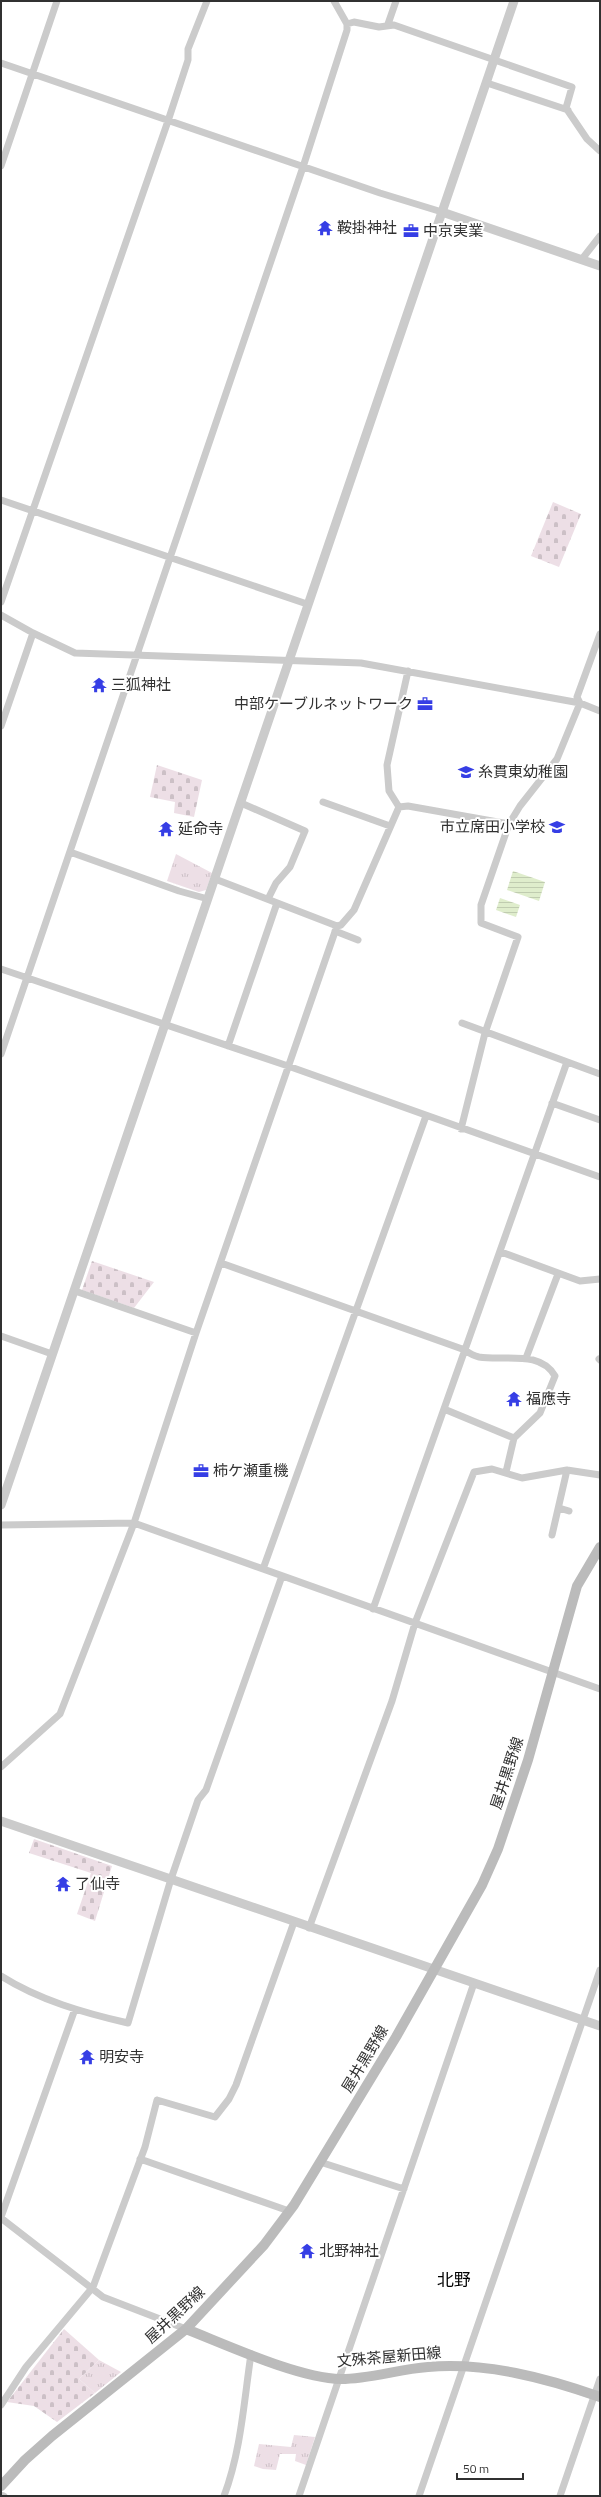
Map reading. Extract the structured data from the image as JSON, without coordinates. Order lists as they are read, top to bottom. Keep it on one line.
{"streets":{"main road":["屋井黒野線","文殊茶屋新田線"]},"crossings":[["屋井黒野線","文殊茶屋新田線"]],"districts":["北野"],"places":{"temple":["鞍掛神社","三狐神社","延命寺","福應寺","了仙寺","明安寺","北野神社"],"office":["中京実業","中部ケーブルネットワーク","柿ケ瀬重機"],"school or university":["糸貫東幼稚園","市立席田小学校"]},"scale_bar":"50 m"}
